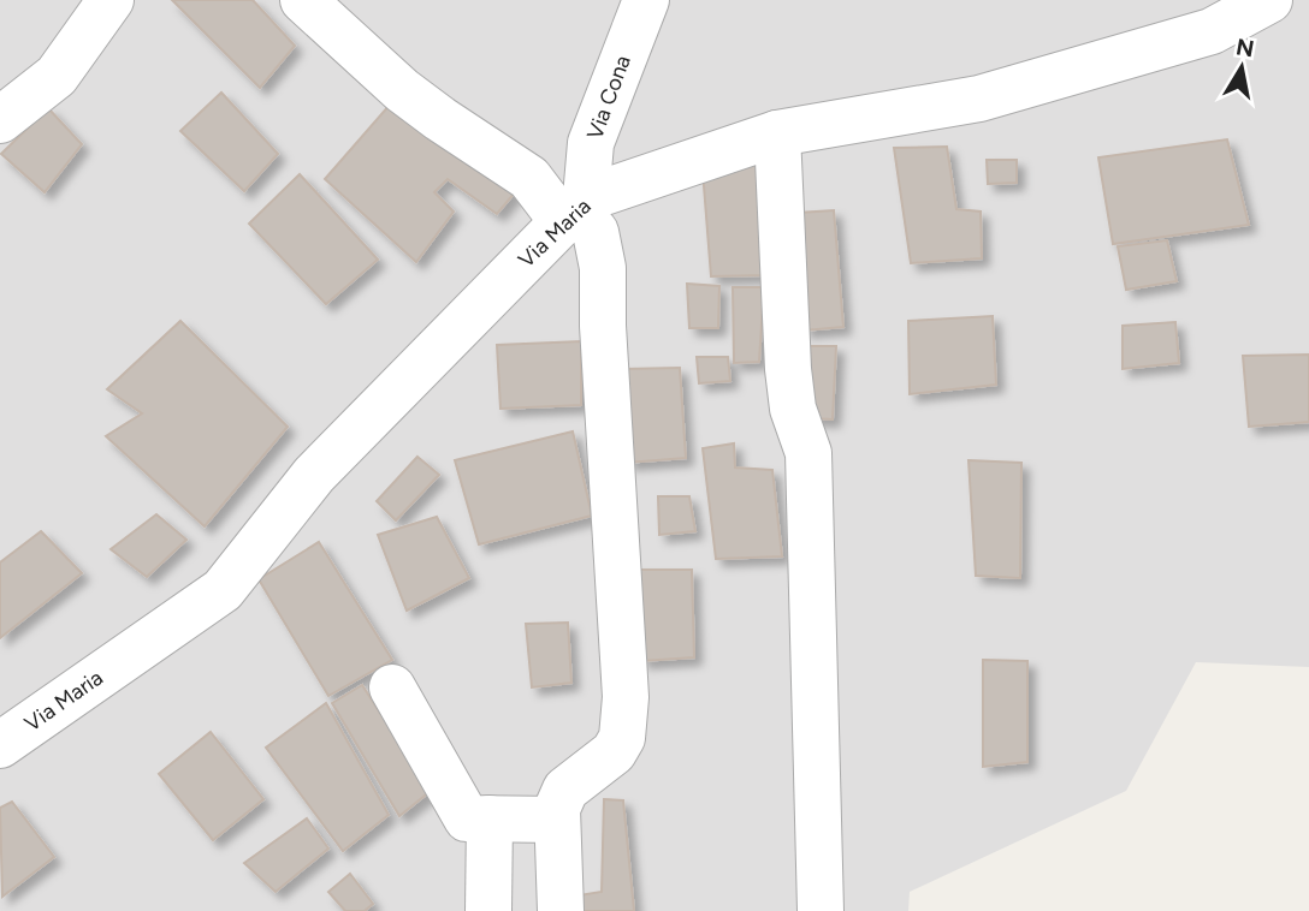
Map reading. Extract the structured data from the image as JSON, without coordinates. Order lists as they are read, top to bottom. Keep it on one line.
{"streets":{"street":["Via Cona","Via Maria"]},"crossings":[["Via Cona","Via Maria"]],"north":"top"}
